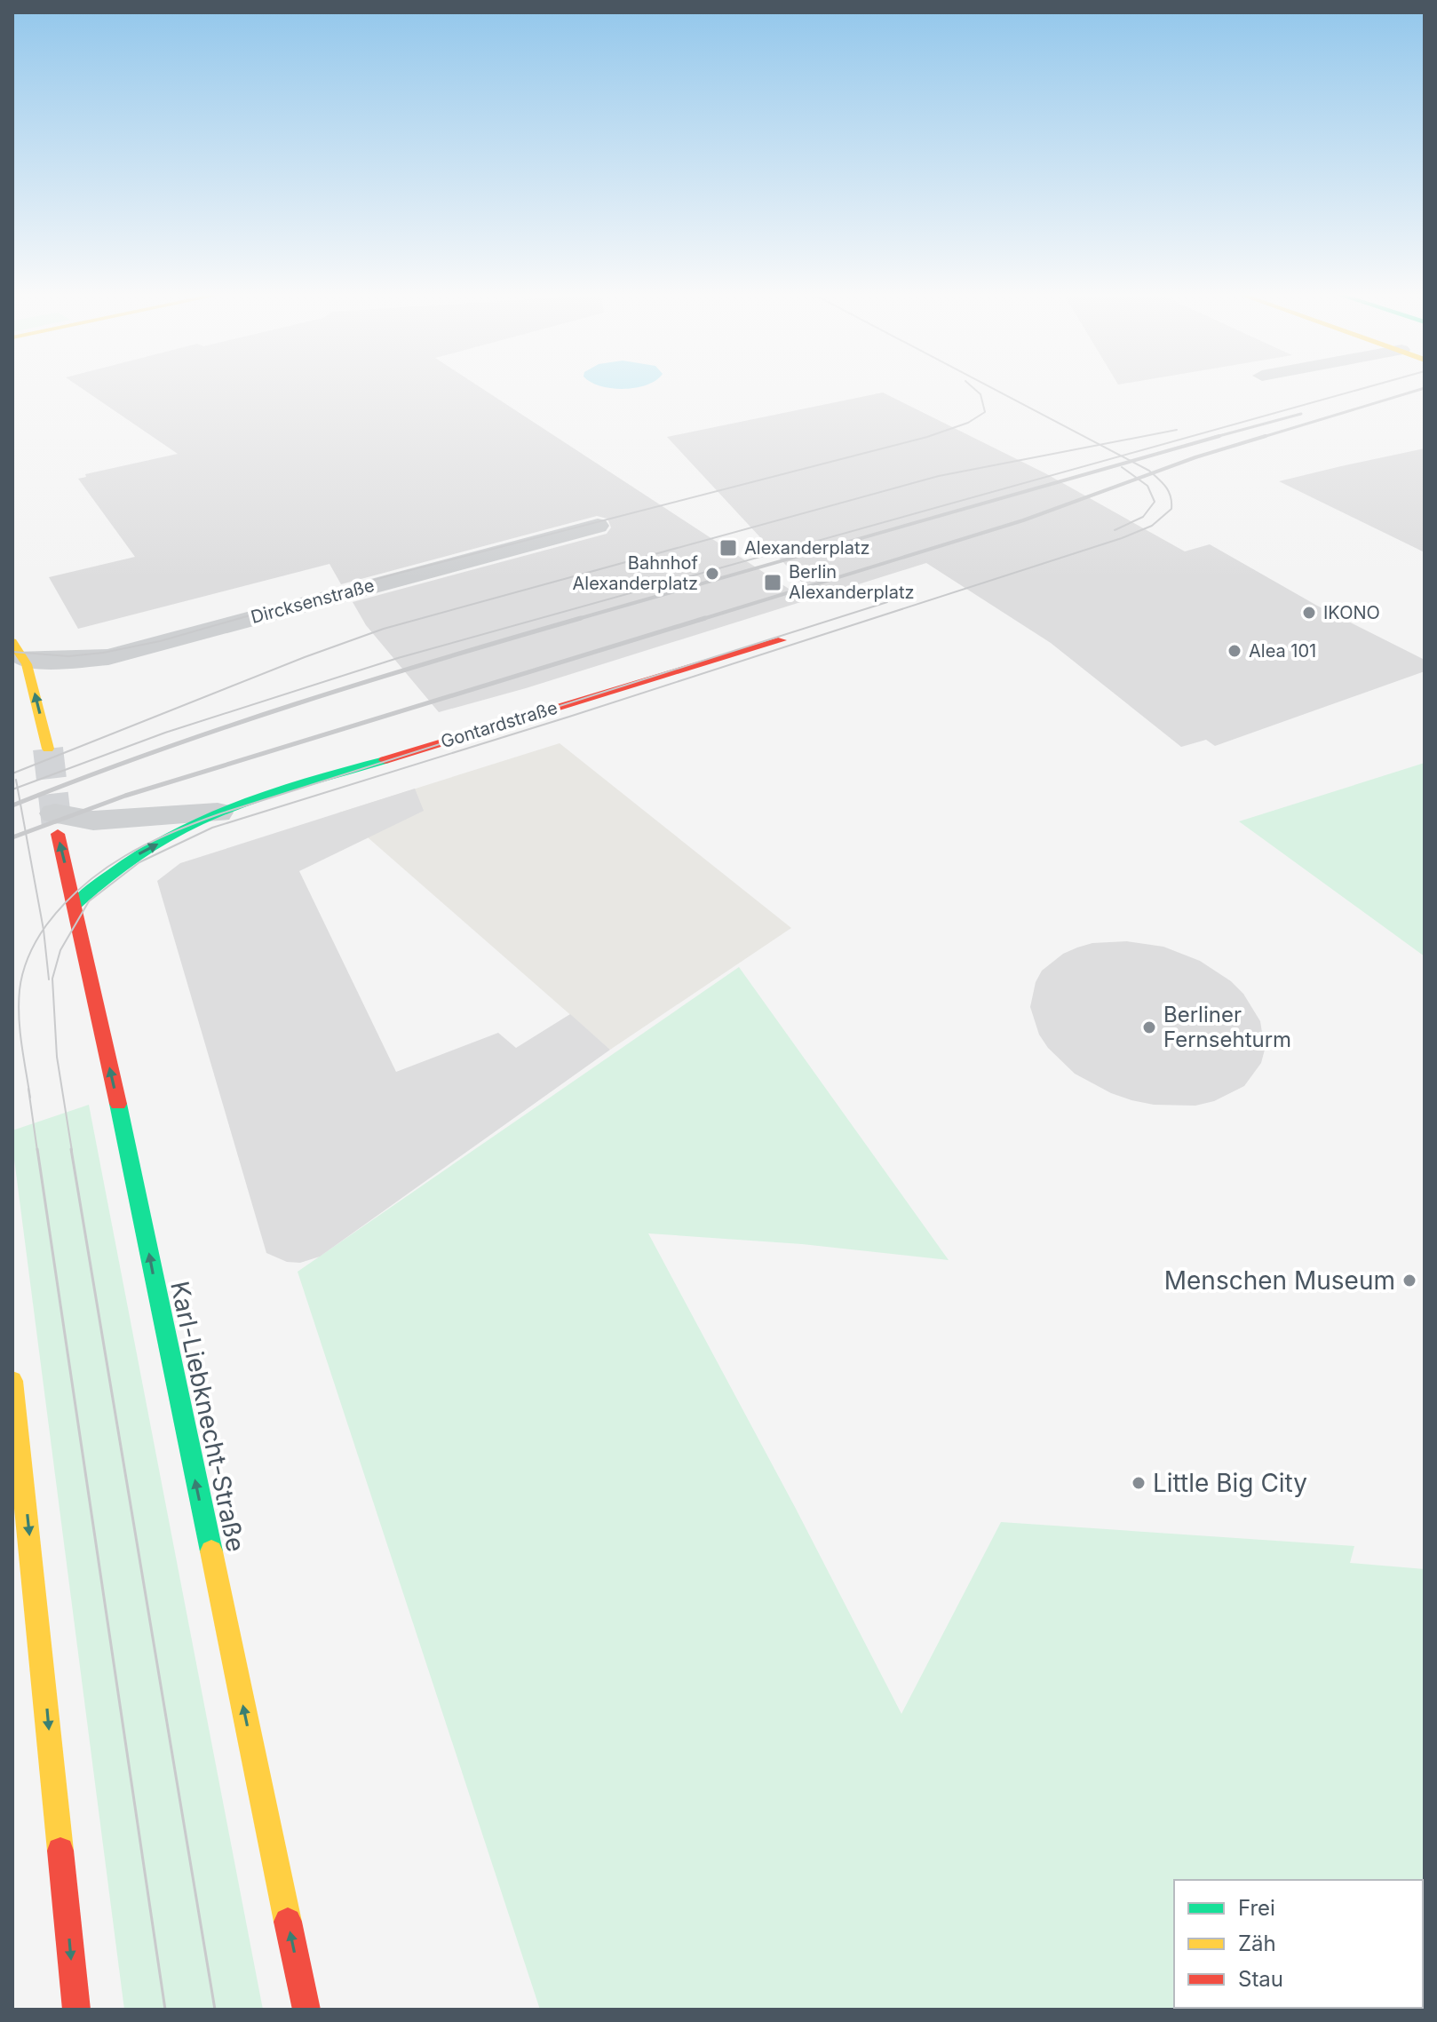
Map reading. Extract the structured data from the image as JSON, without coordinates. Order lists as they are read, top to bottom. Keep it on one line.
{"streets":{"main road":["Gontardstraße","Karl-Liebknecht-Straße"],"street":["Dircksenstraße"]},"crossings":[["Gontardstraße","Karl-Liebknecht-Straße"]],"one_way":["Karl-Liebknecht-Straße"],"places":{"transit":["Alexanderplatz","Berlin Alexanderplatz"],"other":["Bahnhof Alexanderplatz","IKONO","Alea 101","Berliner Fernsehturm","Menschen Museum","Little Big City"]},"legend":["Frei","Zäh","Stau"]}
